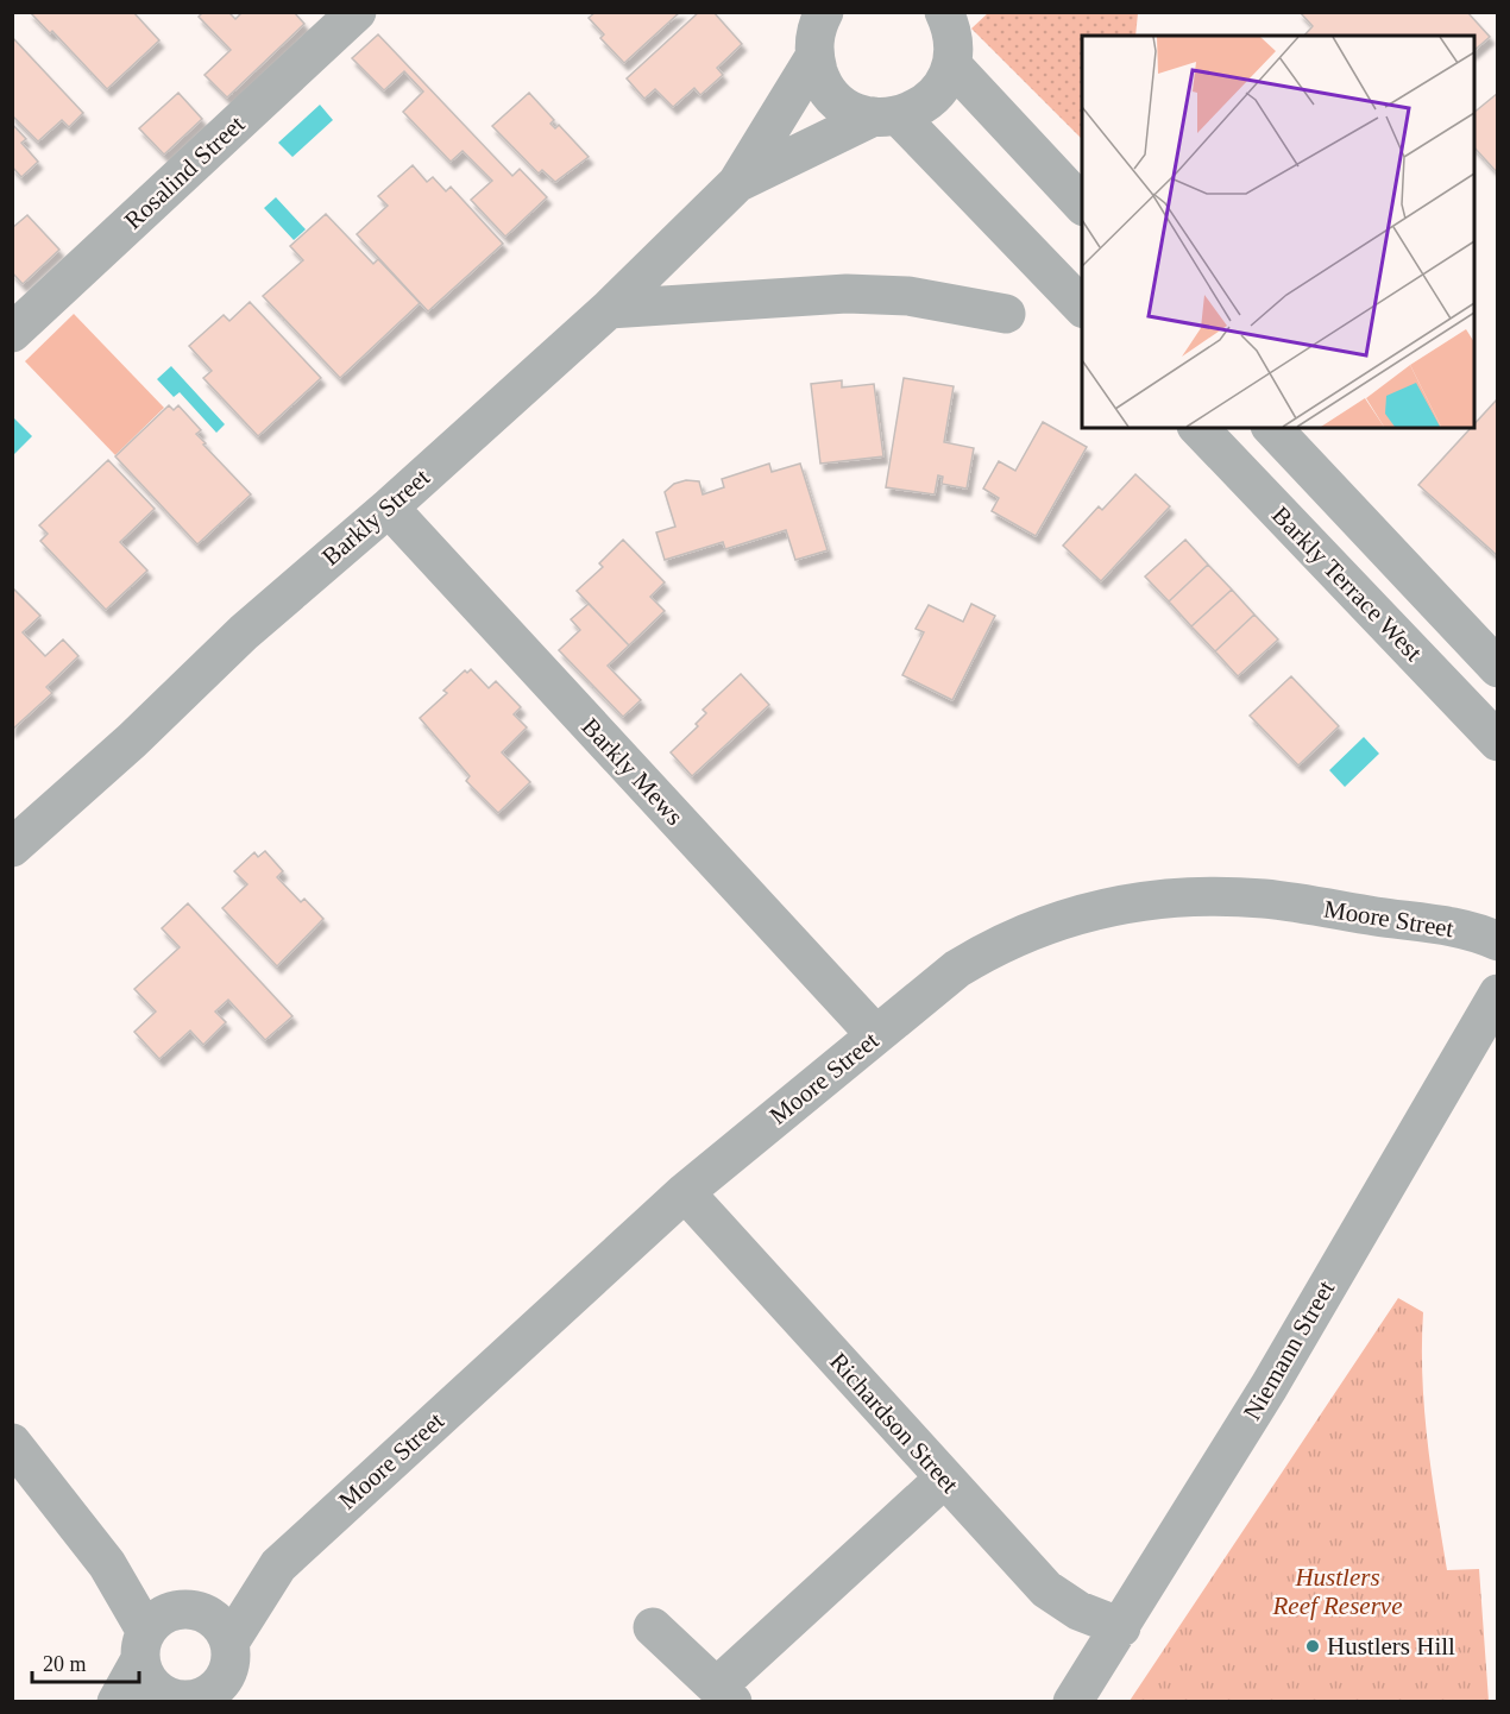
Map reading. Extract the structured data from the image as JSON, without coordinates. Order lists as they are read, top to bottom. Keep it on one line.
{"streets":{"street":["Rosalind Street","Barkly Street","Barkly Terrace West","Barkly Mews","Moore Street","Niemann Street","Richardson Street"]},"crossings":[["Barkly Street","Barkly Mews"],["Barkly Mews","Moore Street"],["Moore Street","Richardson Street"],["Niemann Street","Richardson Street"]],"parks":["Hustlers Reef Reserve"],"places":["Hustlers Hill"],"scale_bar":"20 m"}
